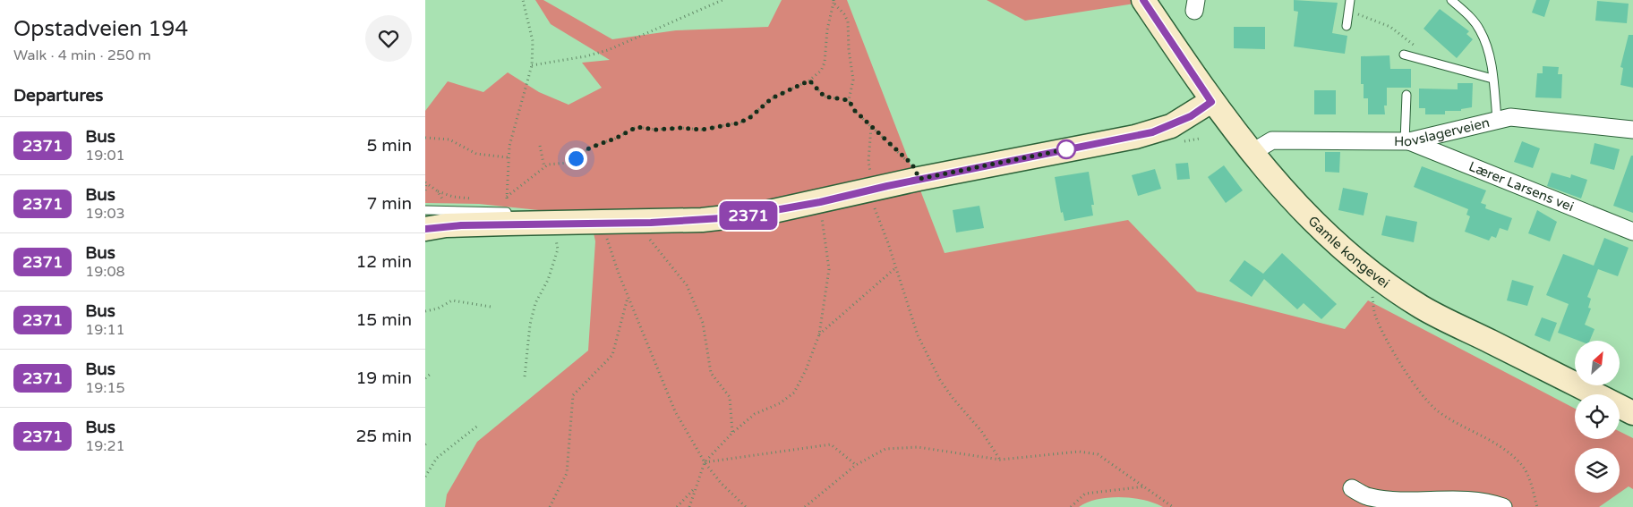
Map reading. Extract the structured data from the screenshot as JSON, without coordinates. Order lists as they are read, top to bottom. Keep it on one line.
{"streets":{"street":["Hovslagerveien","Lærer Larsens vei","Gamle kongevei"]},"crossings":[["Hovslagerveien","Lærer Larsens vei"],["Hovslagerveien","Gamle kongevei"]],"lines":["bus line 2371"],"north":"top right","page":{"heading":[["Opstadveien 194","Walk · 4 min · 250 m"],"Departures"],"on_map":"2371","list":[{"mark":"2371","name":"Bus","note":"19:01","value":"5 min"},{"mark":"2371","name":"Bus","note":"19:03","value":"7 min"},{"mark":"2371","name":"Bus","note":"19:08","value":"12 min"},{"mark":"2371","name":"Bus","note":"19:11","value":"15 min"},{"mark":"2371","name":"Bus","note":"19:15","value":"19 min"},{"mark":"2371","name":"Bus","note":"19:21","value":"25 min"}]}}
